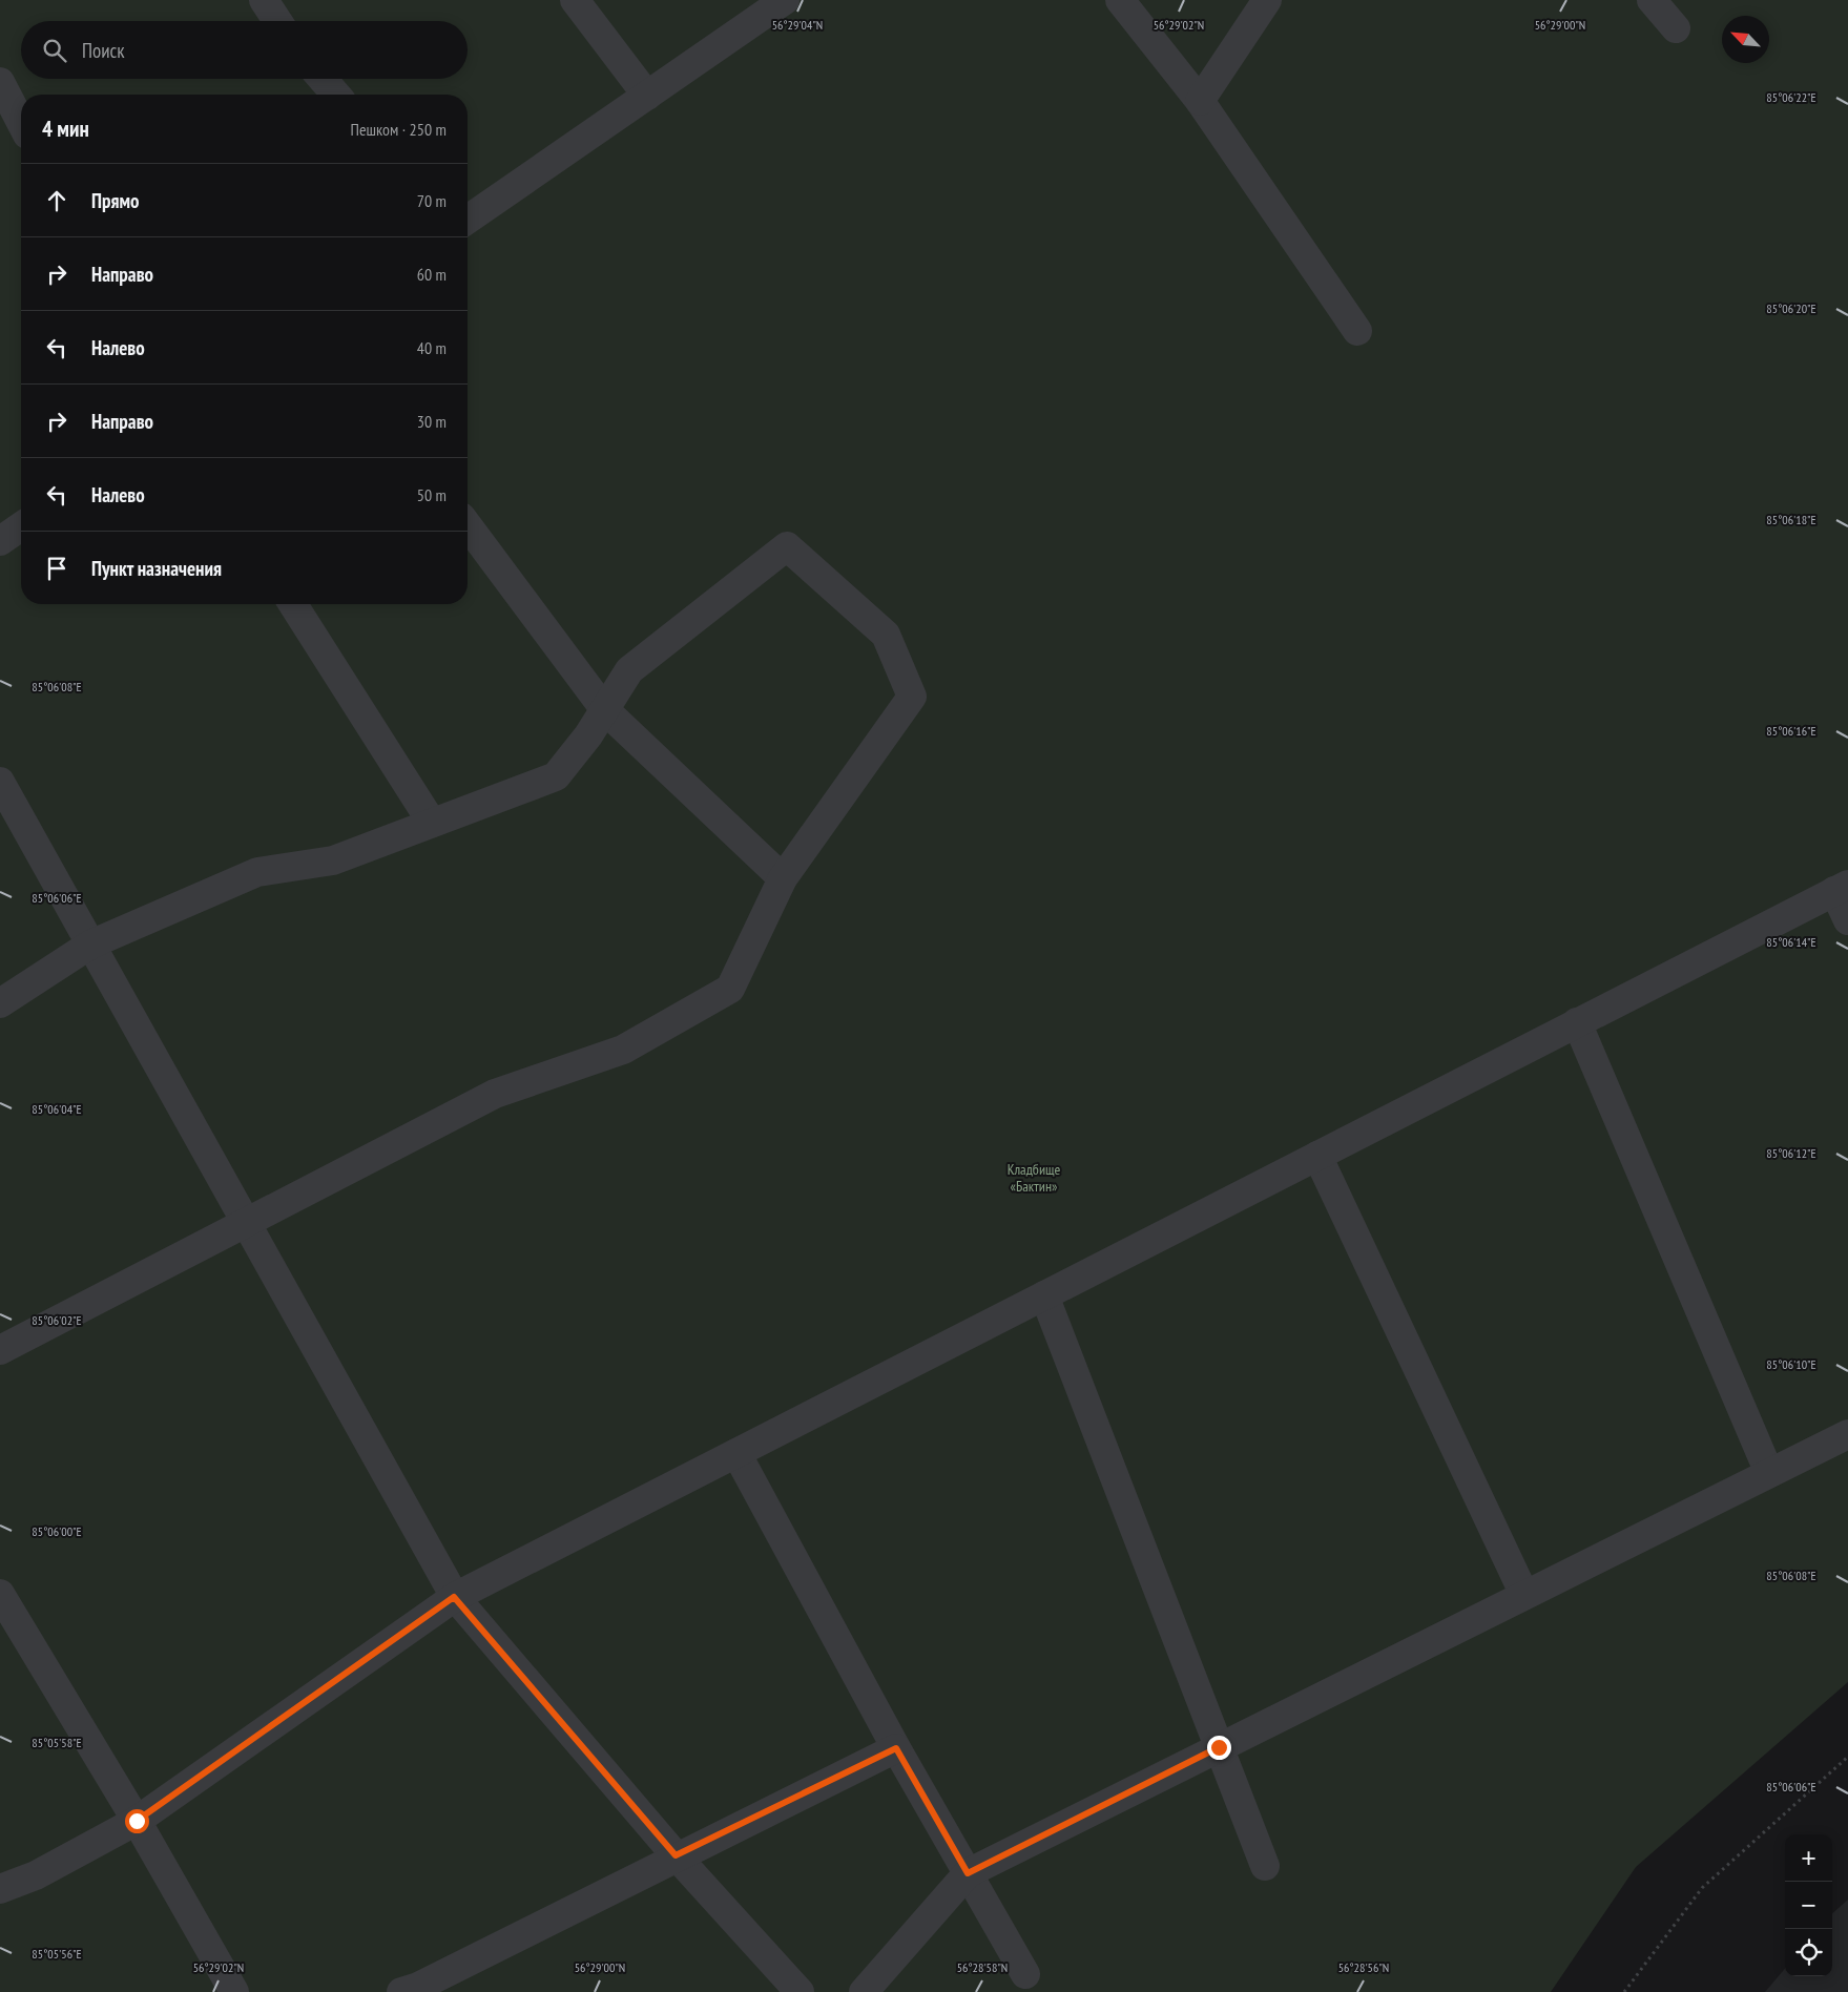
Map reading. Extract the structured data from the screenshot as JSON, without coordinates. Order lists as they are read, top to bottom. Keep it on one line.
{"parks":["Кладбище «Бактин»"],"north":"top left","page":{"search":"Поиск","heading":["4 мин","Пешком · 250 m"],"list":[["Прямо","70 m"],["Направо","60 m"],["Налево","40 m"],["Направо","30 m"],["Налево","50 m"],"Пункт назначения"],"map_buttons":["+","−"]},"coordinates":["56°29'04\"N","56°29'02\"N","56°29'00\"N","85°06'22\"E","85°06'20\"E","85°06'18\"E","85°06'08\"E","85°06'16\"E","85°06'06\"E","85°06'14\"E","85°06'04\"E","85°06'12\"E","85°06'02\"E","85°06'10\"E","85°06'00\"E","85°05'58\"E","85°05'56\"E","56°28'58\"N","56°28'56\"N"]}
